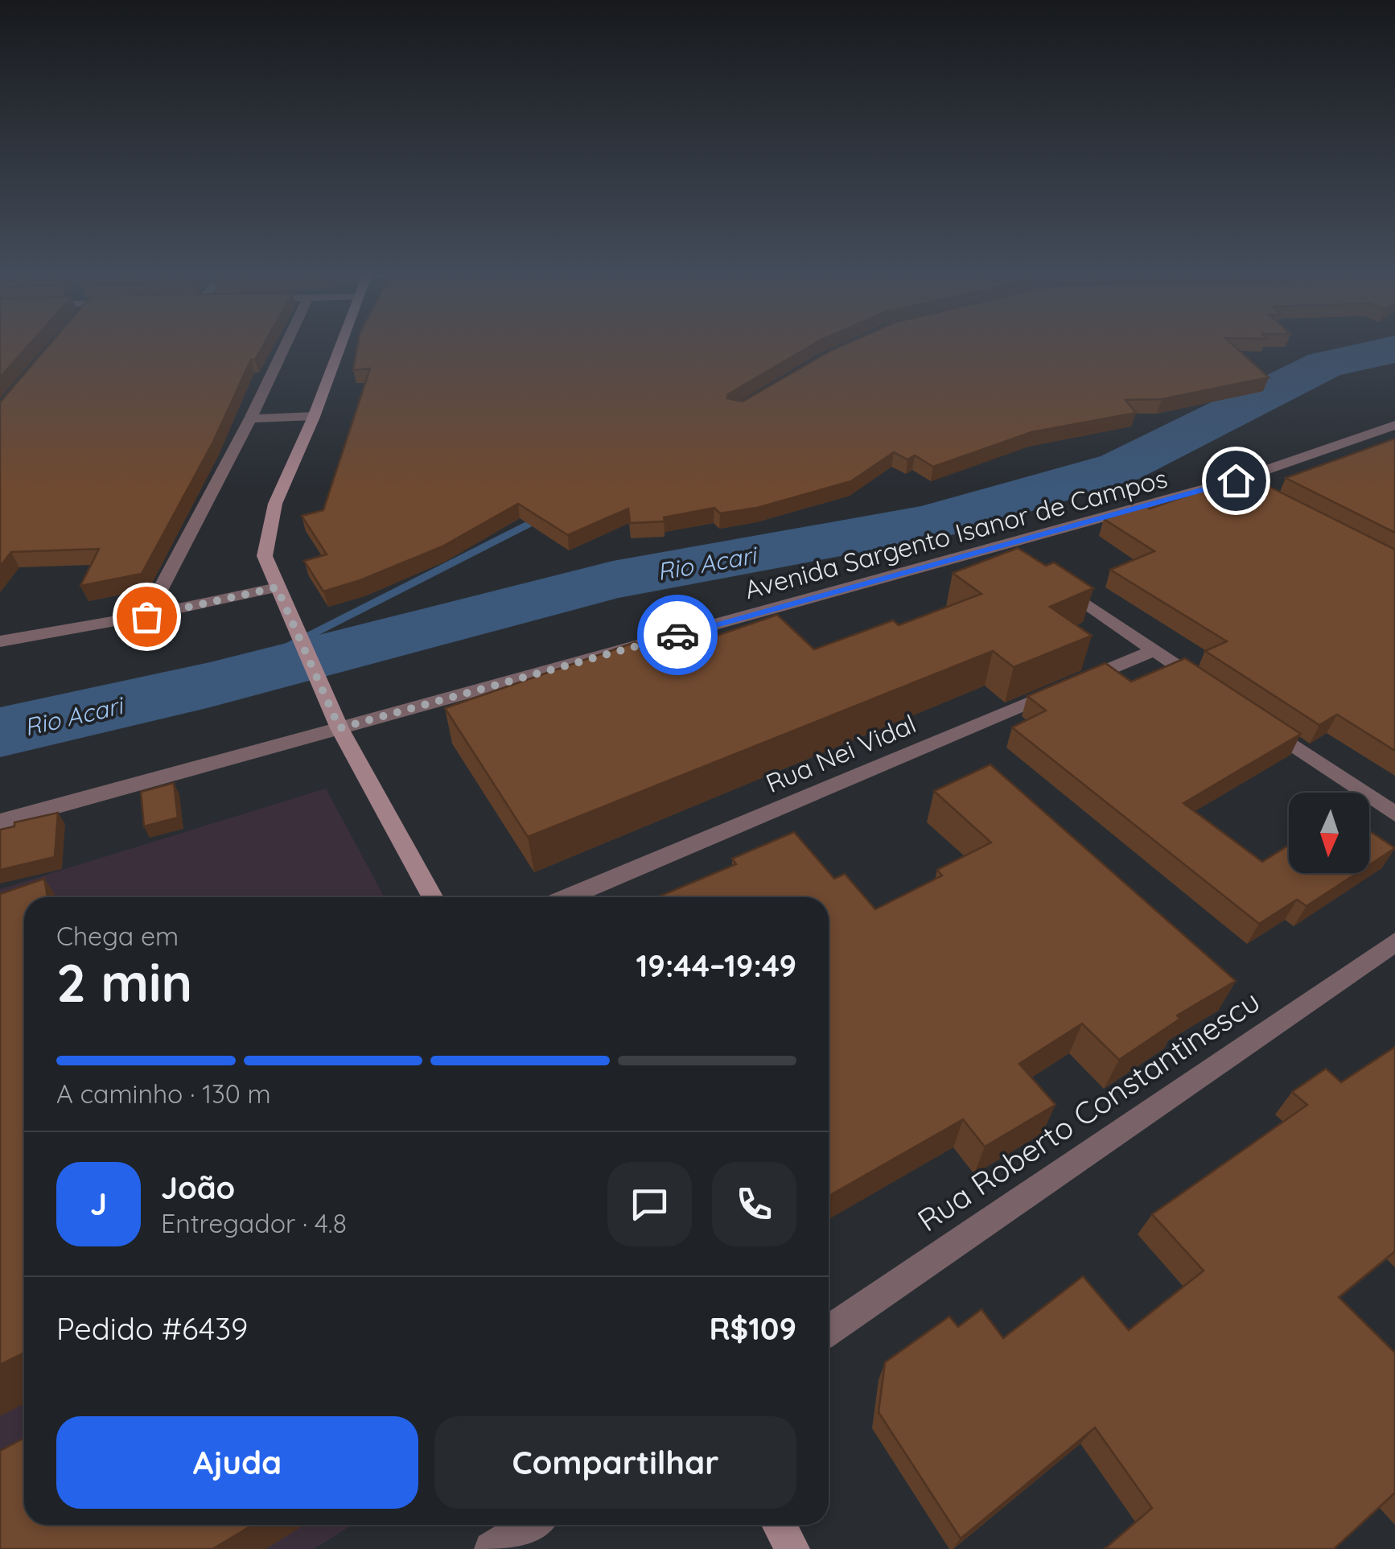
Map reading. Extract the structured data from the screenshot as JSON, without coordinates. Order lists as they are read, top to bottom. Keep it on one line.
{"streets":{"street":["Avenida Sargento Isanor de Campos","Rua Nei Vidal","Rua Roberto Constantinescu"]},"water":["Rio Acari"],"north":"bottom","page":{"heading":["2 min","Chega em","19:44–19:49"],"panel":["João","Entregador · 4.8","Pedido #6439","R$109"],"bar":"A caminho · 130 m","round":"J","buttons":["Ajuda","Compartilhar"]}}
